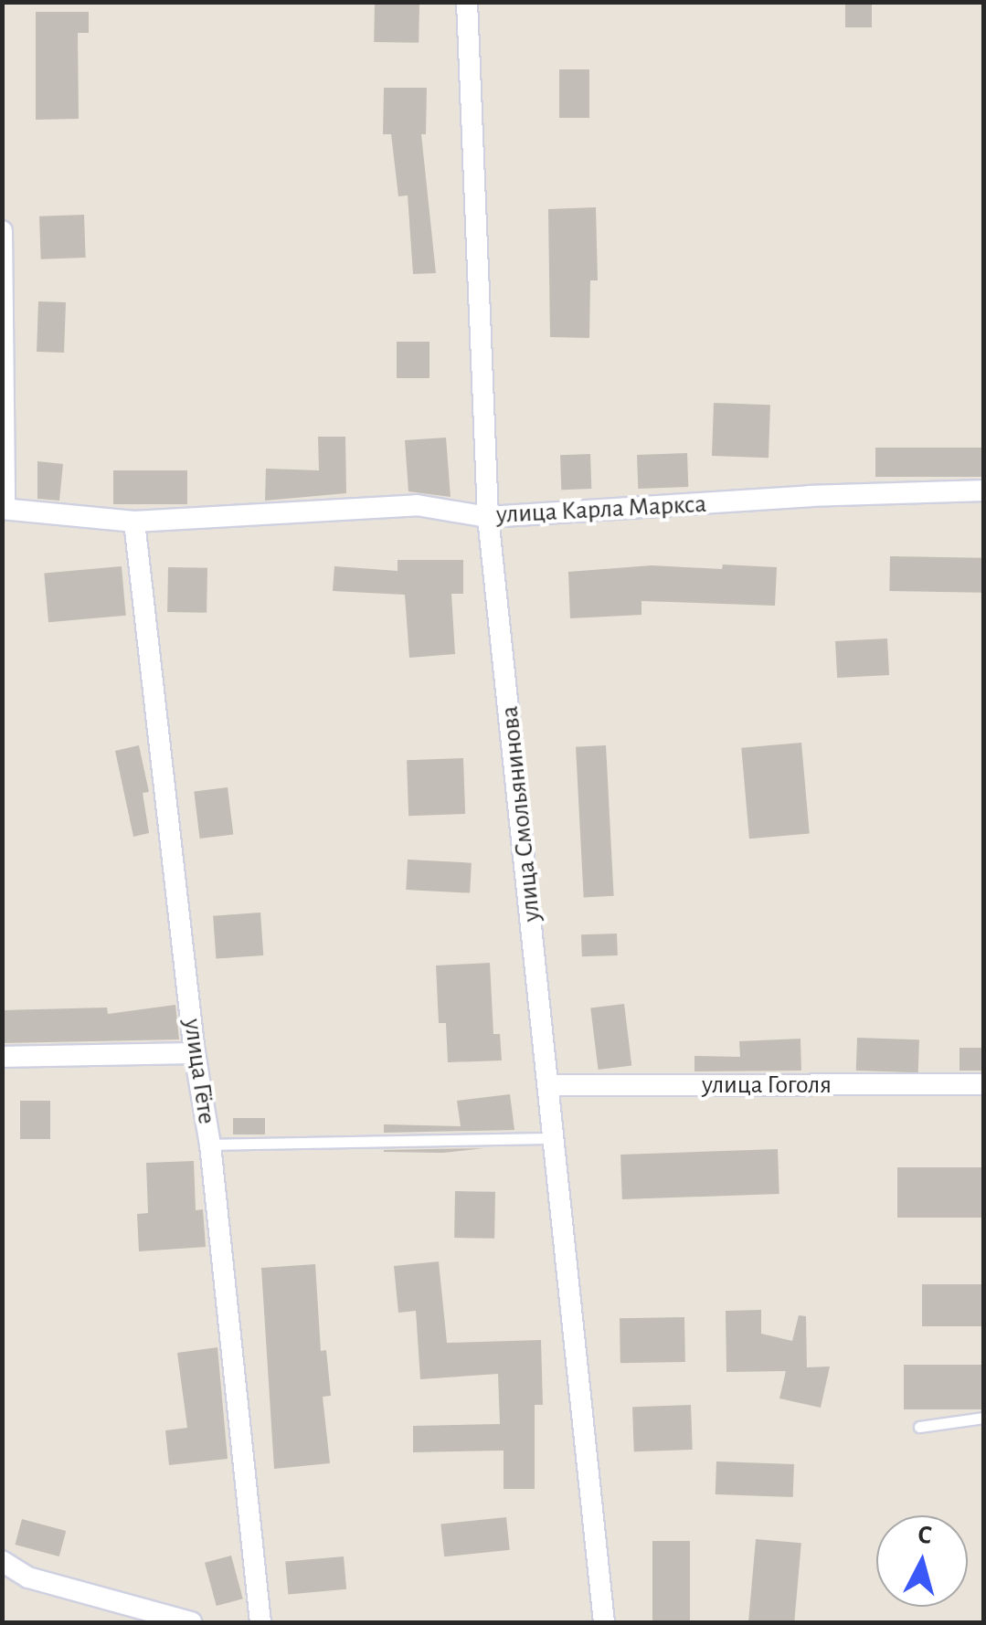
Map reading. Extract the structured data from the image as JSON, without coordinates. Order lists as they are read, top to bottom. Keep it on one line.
{"streets":{"street":["улица Карла Маркса","улица Смольянинова","улица Гёте","улица Гоголя"]},"crossings":[["улица Карла Маркса","улица Смольянинова"],["улица Карла Маркса","улица Гёте"],["улица Смольянинова","улица Гоголя"]],"north":"top"}
